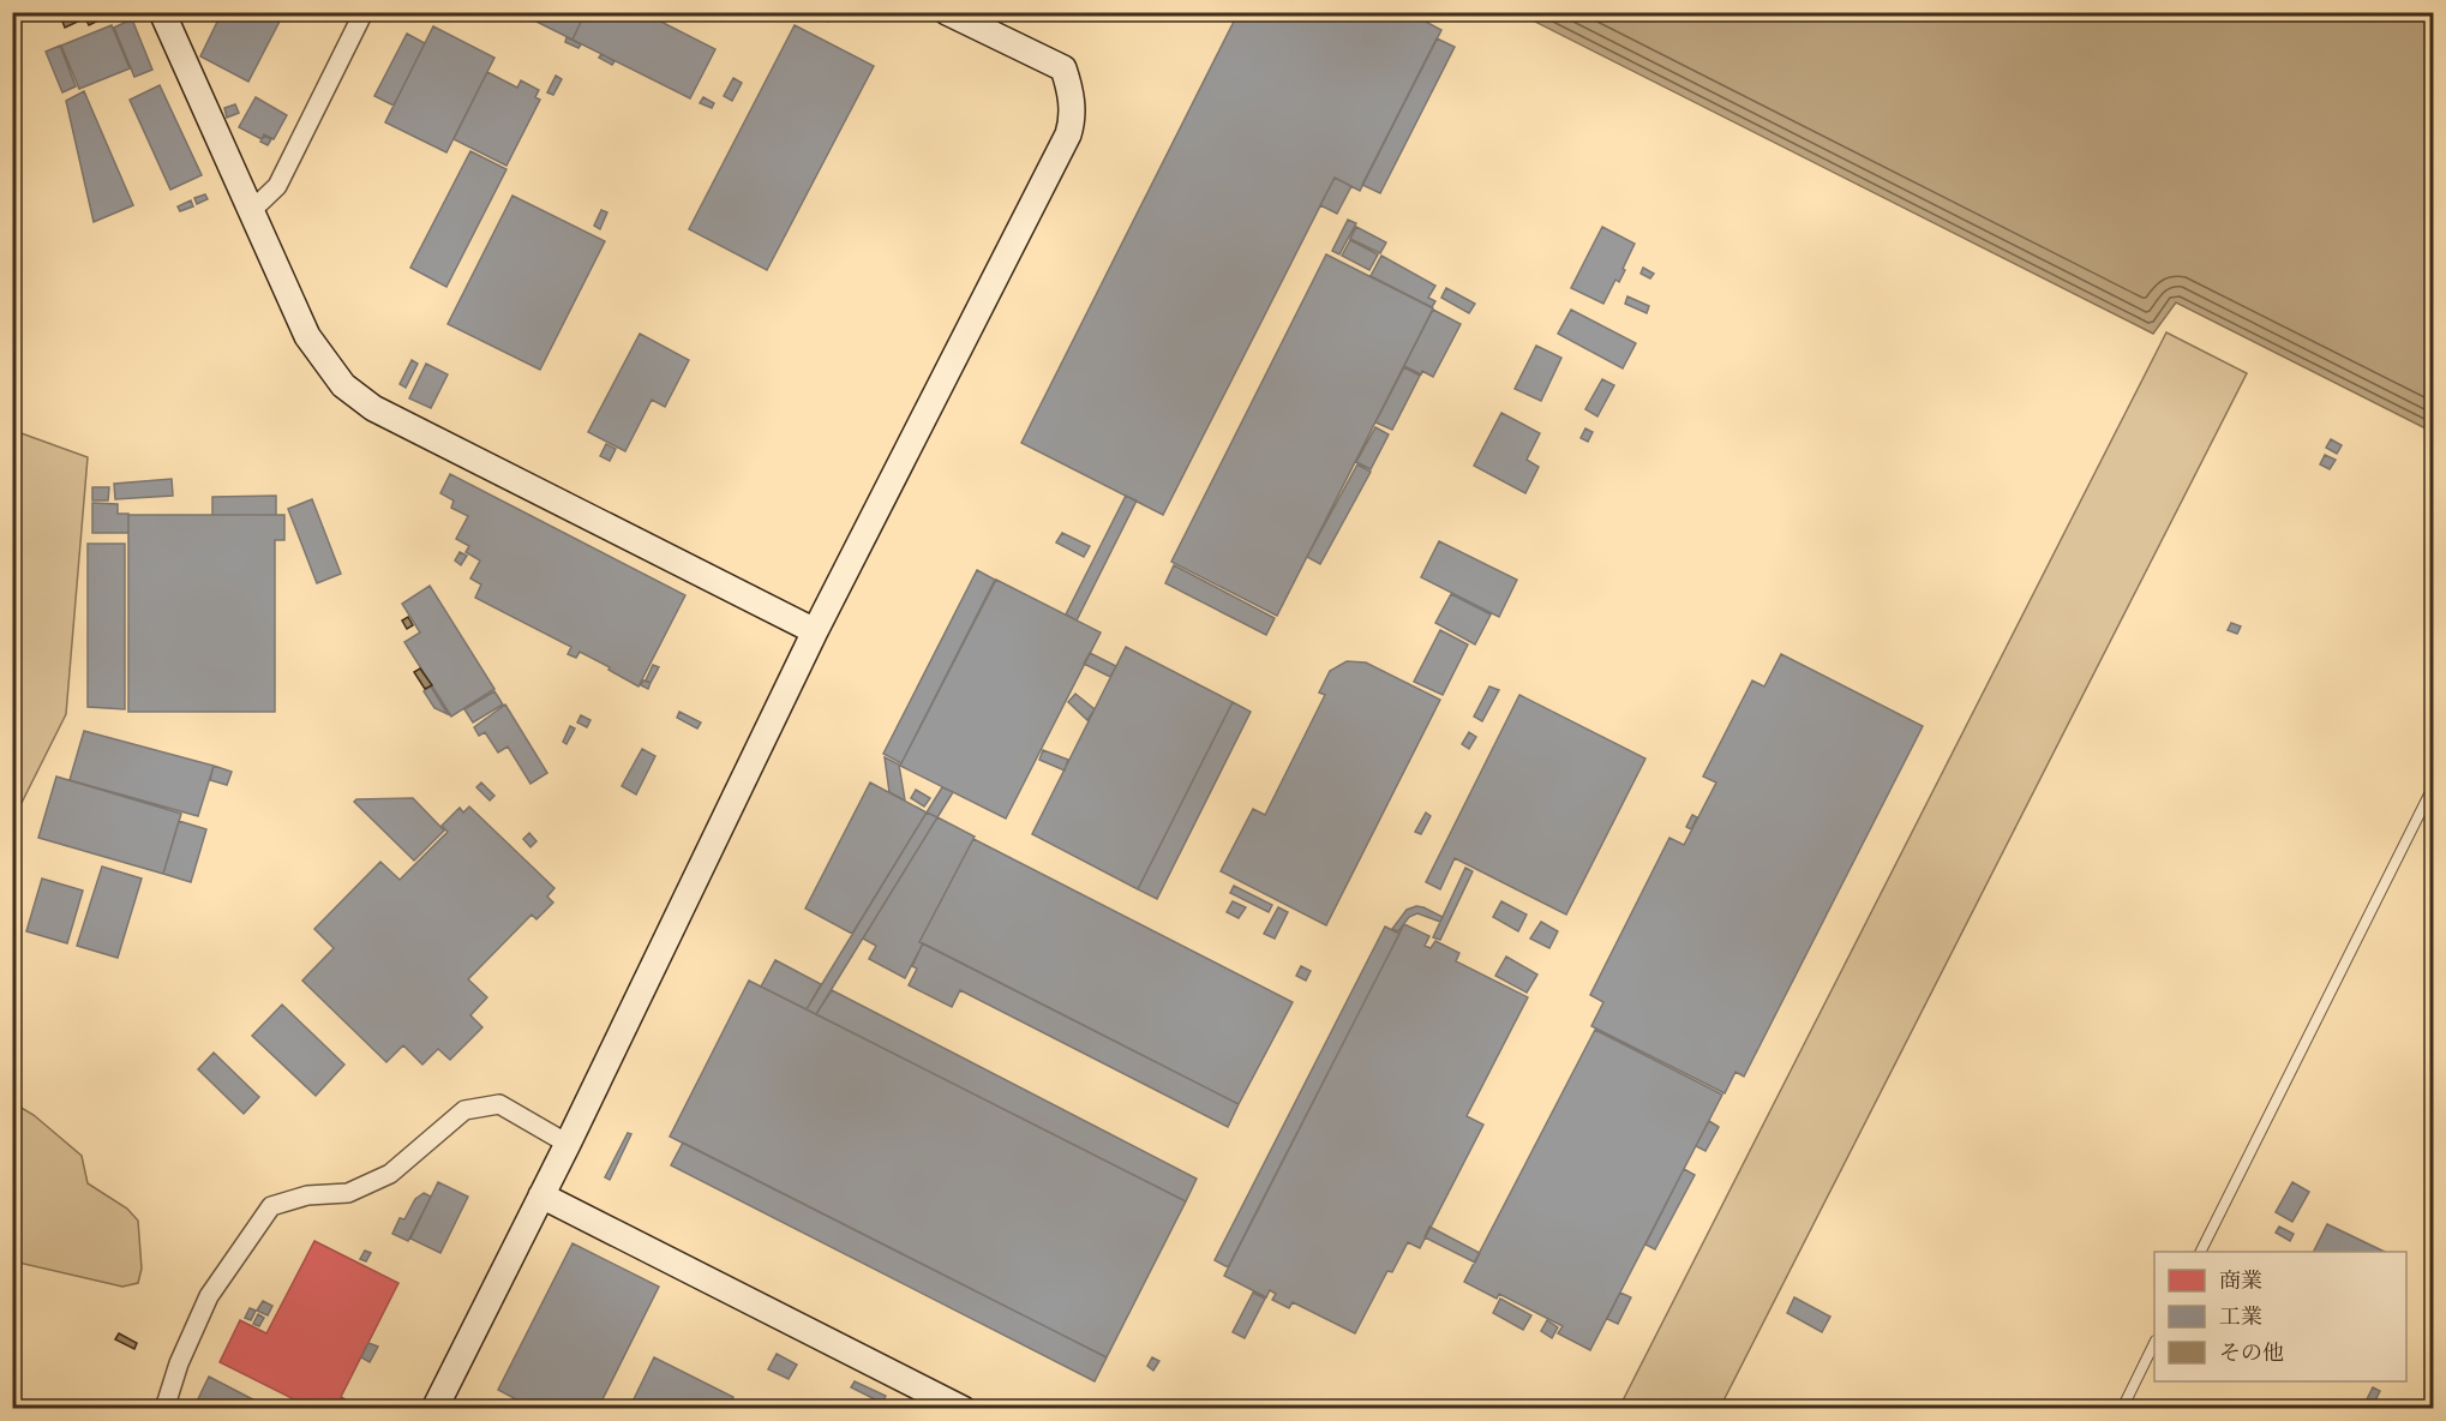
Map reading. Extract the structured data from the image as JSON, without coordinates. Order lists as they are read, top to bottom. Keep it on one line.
{"legend":["商業","工業","その他"]}
